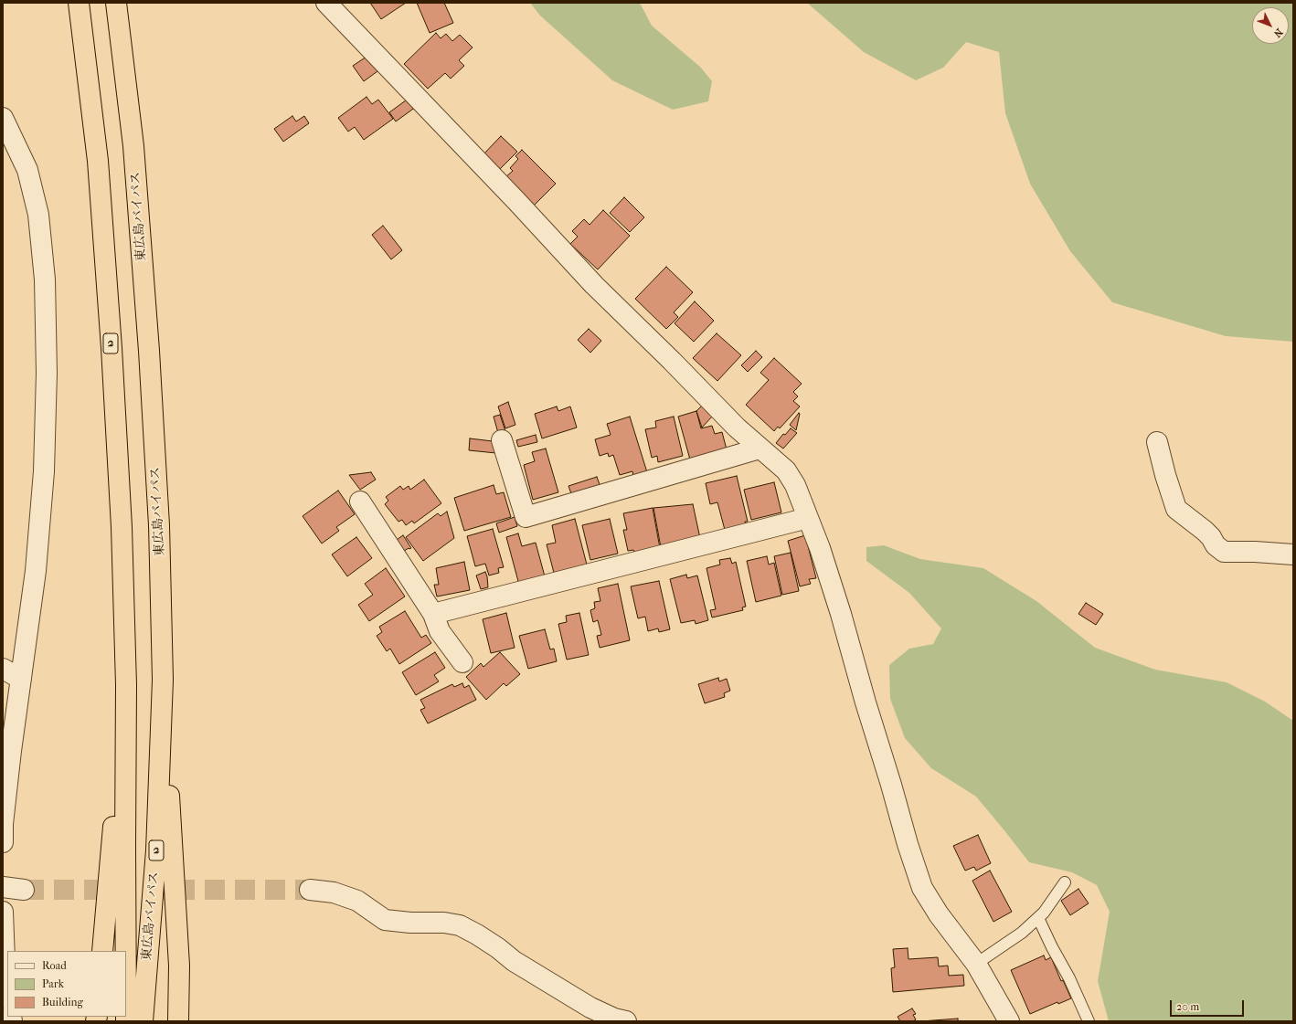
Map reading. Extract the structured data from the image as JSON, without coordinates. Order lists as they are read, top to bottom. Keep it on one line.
{"streets":{"highway":["東広島バイパス","2"]},"crossings":[["東広島バイパス","2"]],"legend":["Road","Park","Building"],"scale_bar":"20 m","north":"bottom right"}
